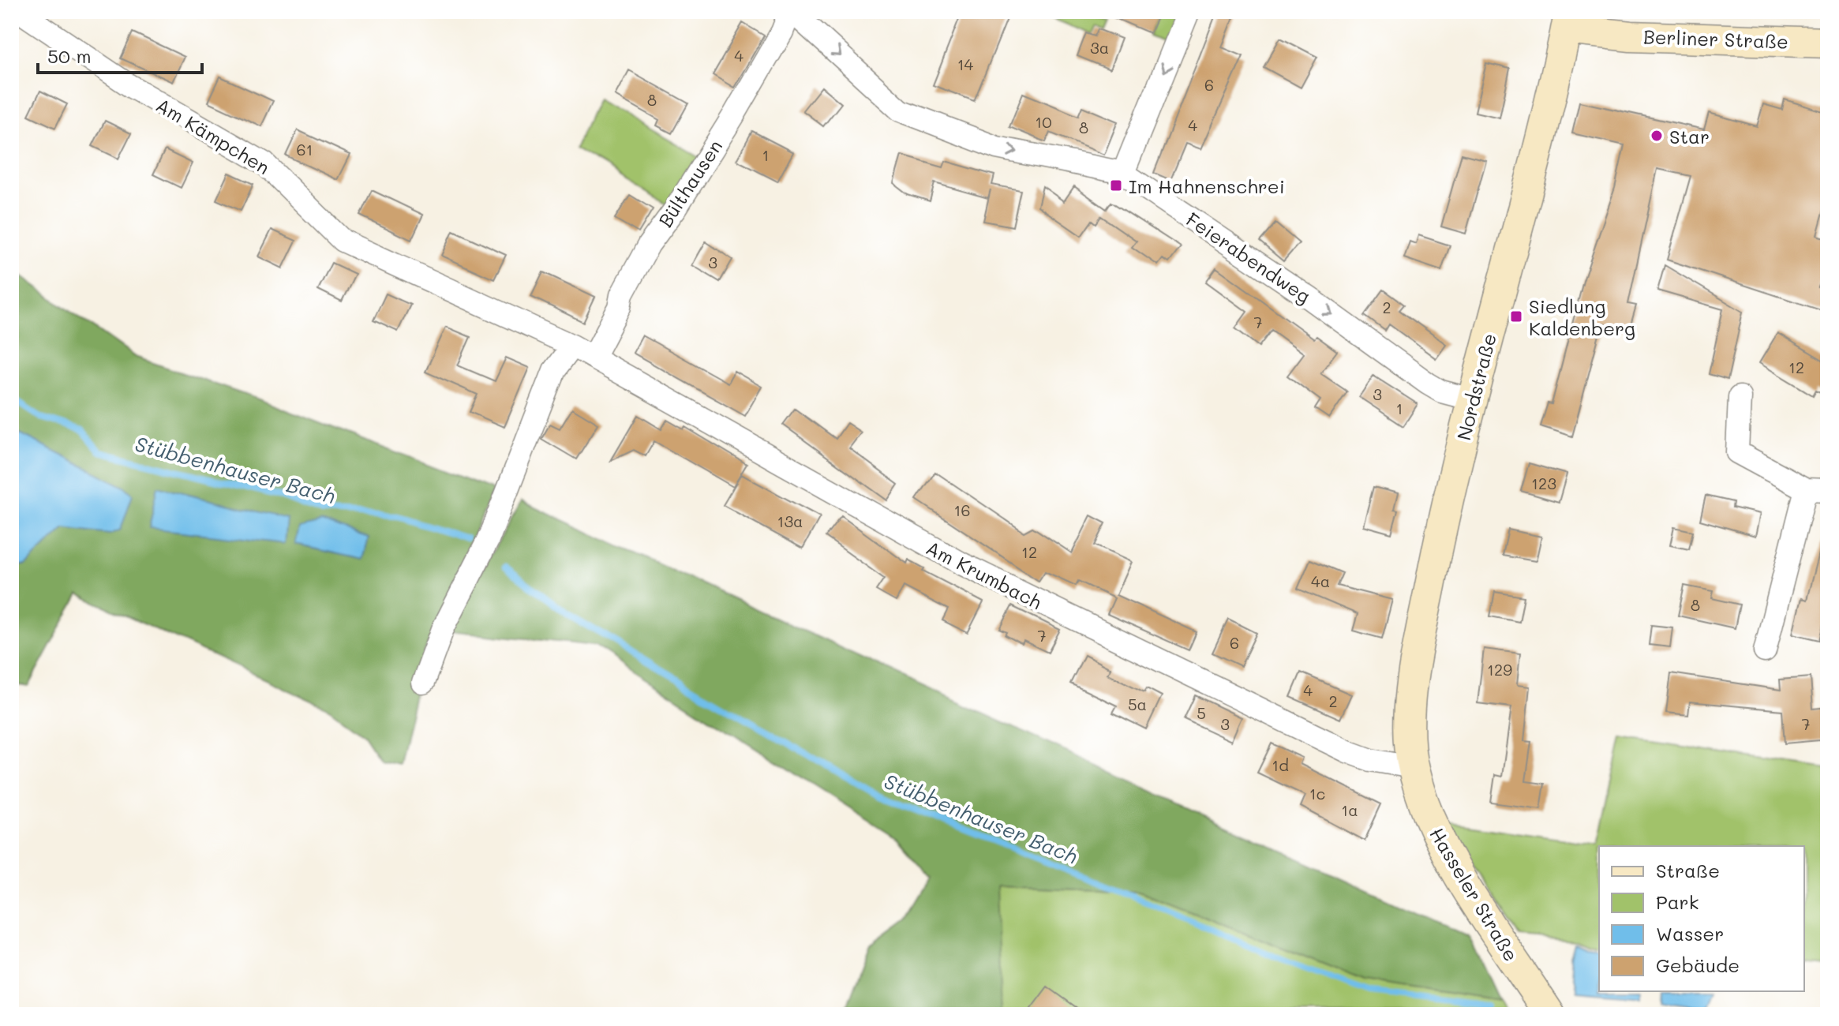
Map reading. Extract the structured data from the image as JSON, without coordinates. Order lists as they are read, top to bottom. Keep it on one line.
{"streets":{"main road":["Berliner Straße","Nordstraße","Hasseler Straße"],"street":["Am Kämpchen","Bülthausen","Feierabendweg","Am Krumbach"]},"crossings":[["Berliner Straße","Nordstraße"],["Am Kämpchen","Am Krumbach"],["Bülthausen","Feierabendweg"],["Bülthausen","Am Krumbach"],["Feierabendweg","Nordstraße"],["Nordstraße","Am Krumbach"],["Nordstraße","Hasseler Straße"],["Am Krumbach","Hasseler Straße"]],"one_way":["Feierabendweg"],"water":["Stübbenhauser Bach"],"places":{"other":["Star"],"transit":["Im Hahnenschrei","Siedlung Kaldenberg"]},"house_numbers":["3a","4","14","6","8","10","4","8","61","1","3","2","7","12","3","1","123","16","13a","12","4a","8","7","6","129","4","2","5a","5","3","7","1d","1c","1a"],"legend":["Straße","Park","Wasser","Gebäude"],"scale_bar":"50 m"}
